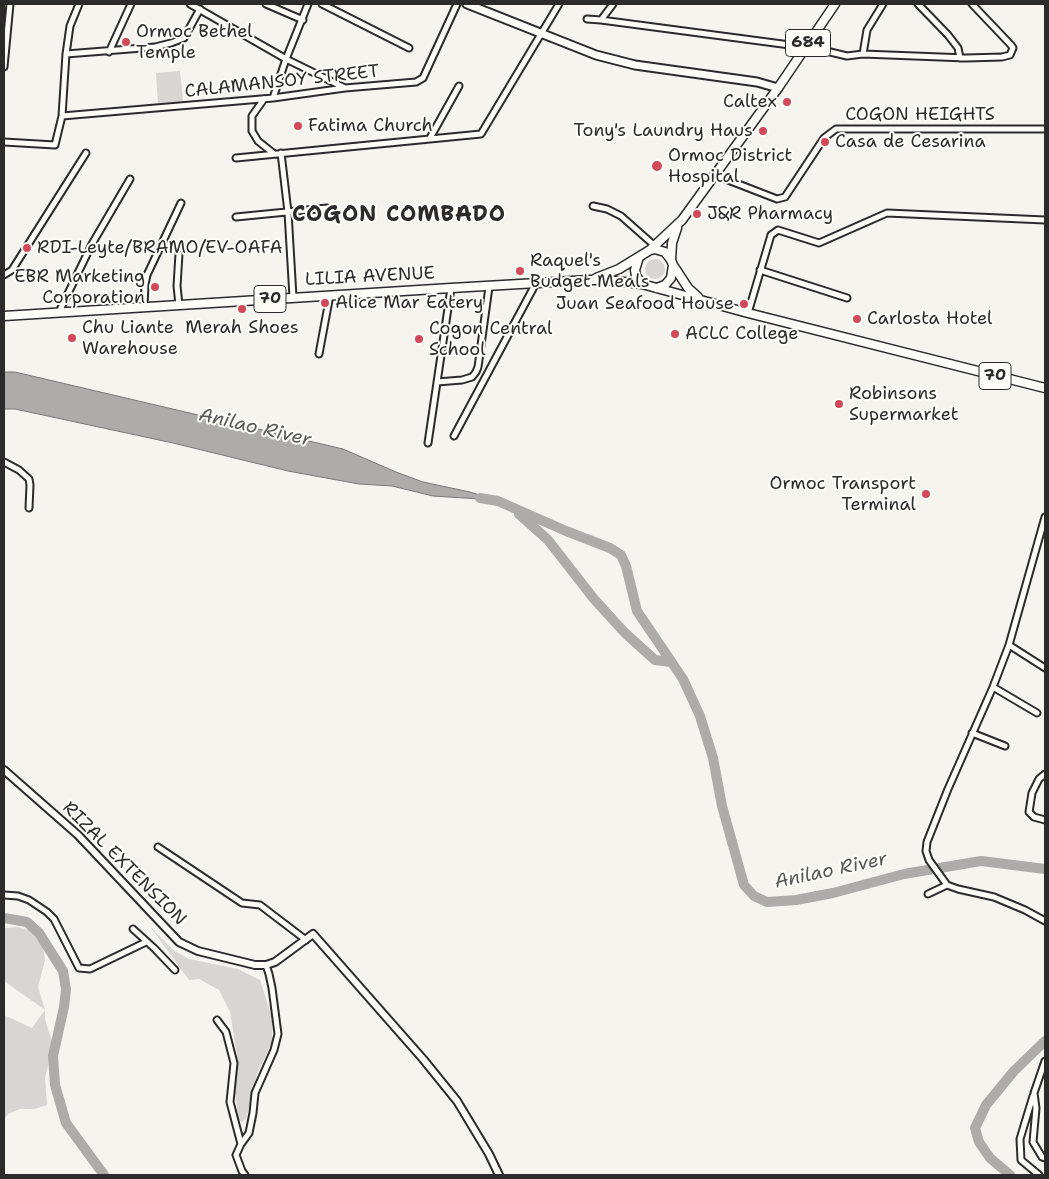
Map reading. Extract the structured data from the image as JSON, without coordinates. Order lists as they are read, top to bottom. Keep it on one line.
{"streets":{"highway":["684","LILIA AVENUE","70"],"street":["CALAMANSOY STREET","COGON HEIGHTS","RIZAL EXTENSION"]},"crossings":[["684","COGON HEIGHTS"],["684","70"],["LILIA AVENUE","70"]],"districts":["COGON COMBADO"],"water":["Anilao River"],"places":["Ormoc Bethel Temple","Caltex","Fatima Church","Tony's Laundry Haus","Casa de Cesarina","Ormoc District Hospital","J&R Pharmacy","RDI-Leyte/BRAMO/EV-OAFA","Raquel's Budget Meals","EBR Marketing Corporation","Alice Mar Eatery","Juan Seafood House","Merah Shoes","Carlosta Hotel","ACLC College","Chu Liante Warehouse","Cogon Central School","Robinsons Supermarket","Ormoc Transport Terminal"]}
